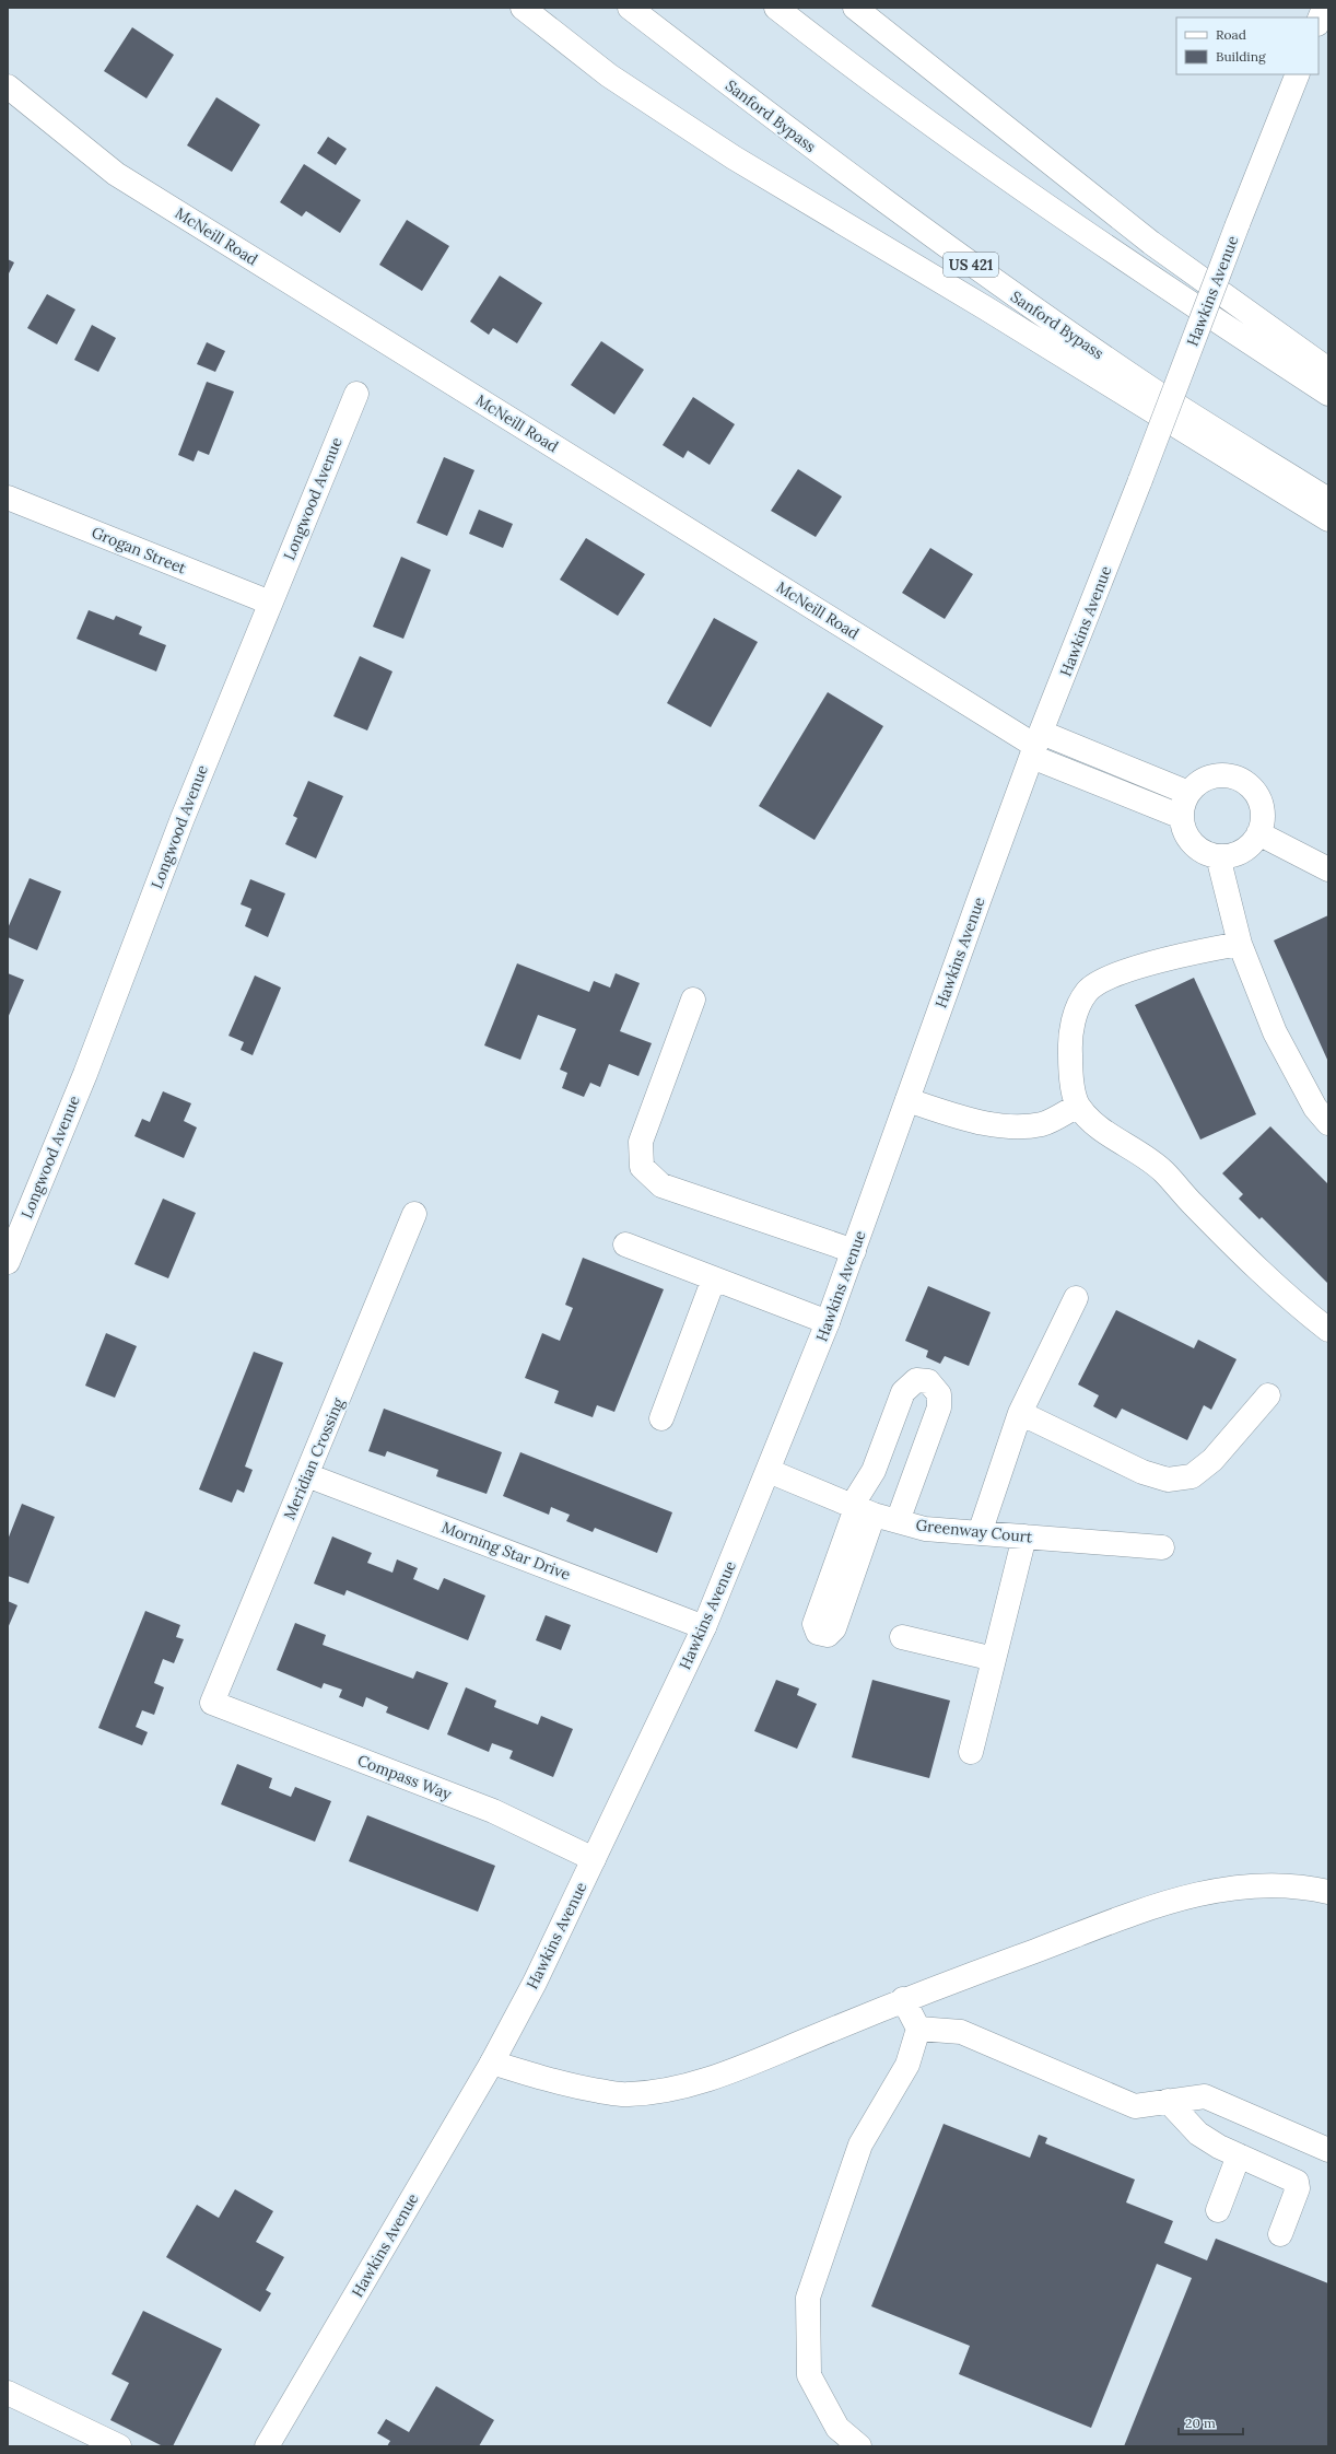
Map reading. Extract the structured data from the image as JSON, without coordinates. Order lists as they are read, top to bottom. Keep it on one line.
{"streets":{"main road":["Sanford Bypass","McNeill Road","US 421","Hawkins Avenue","Longwood Avenue","Grogan Street","Meridian Crossing","Greenway Court","Morning Star Drive","Compass Way"]},"crossings":[["McNeill Road","Hawkins Avenue"],["Hawkins Avenue","Greenway Court"],["Hawkins Avenue","Morning Star Drive"],["Hawkins Avenue","Compass Way"],["Longwood Avenue","Grogan Street"],["Meridian Crossing","Morning Star Drive"],["Meridian Crossing","Compass Way"]],"legend":["Road","Building"],"scale_bar":"20 m"}
